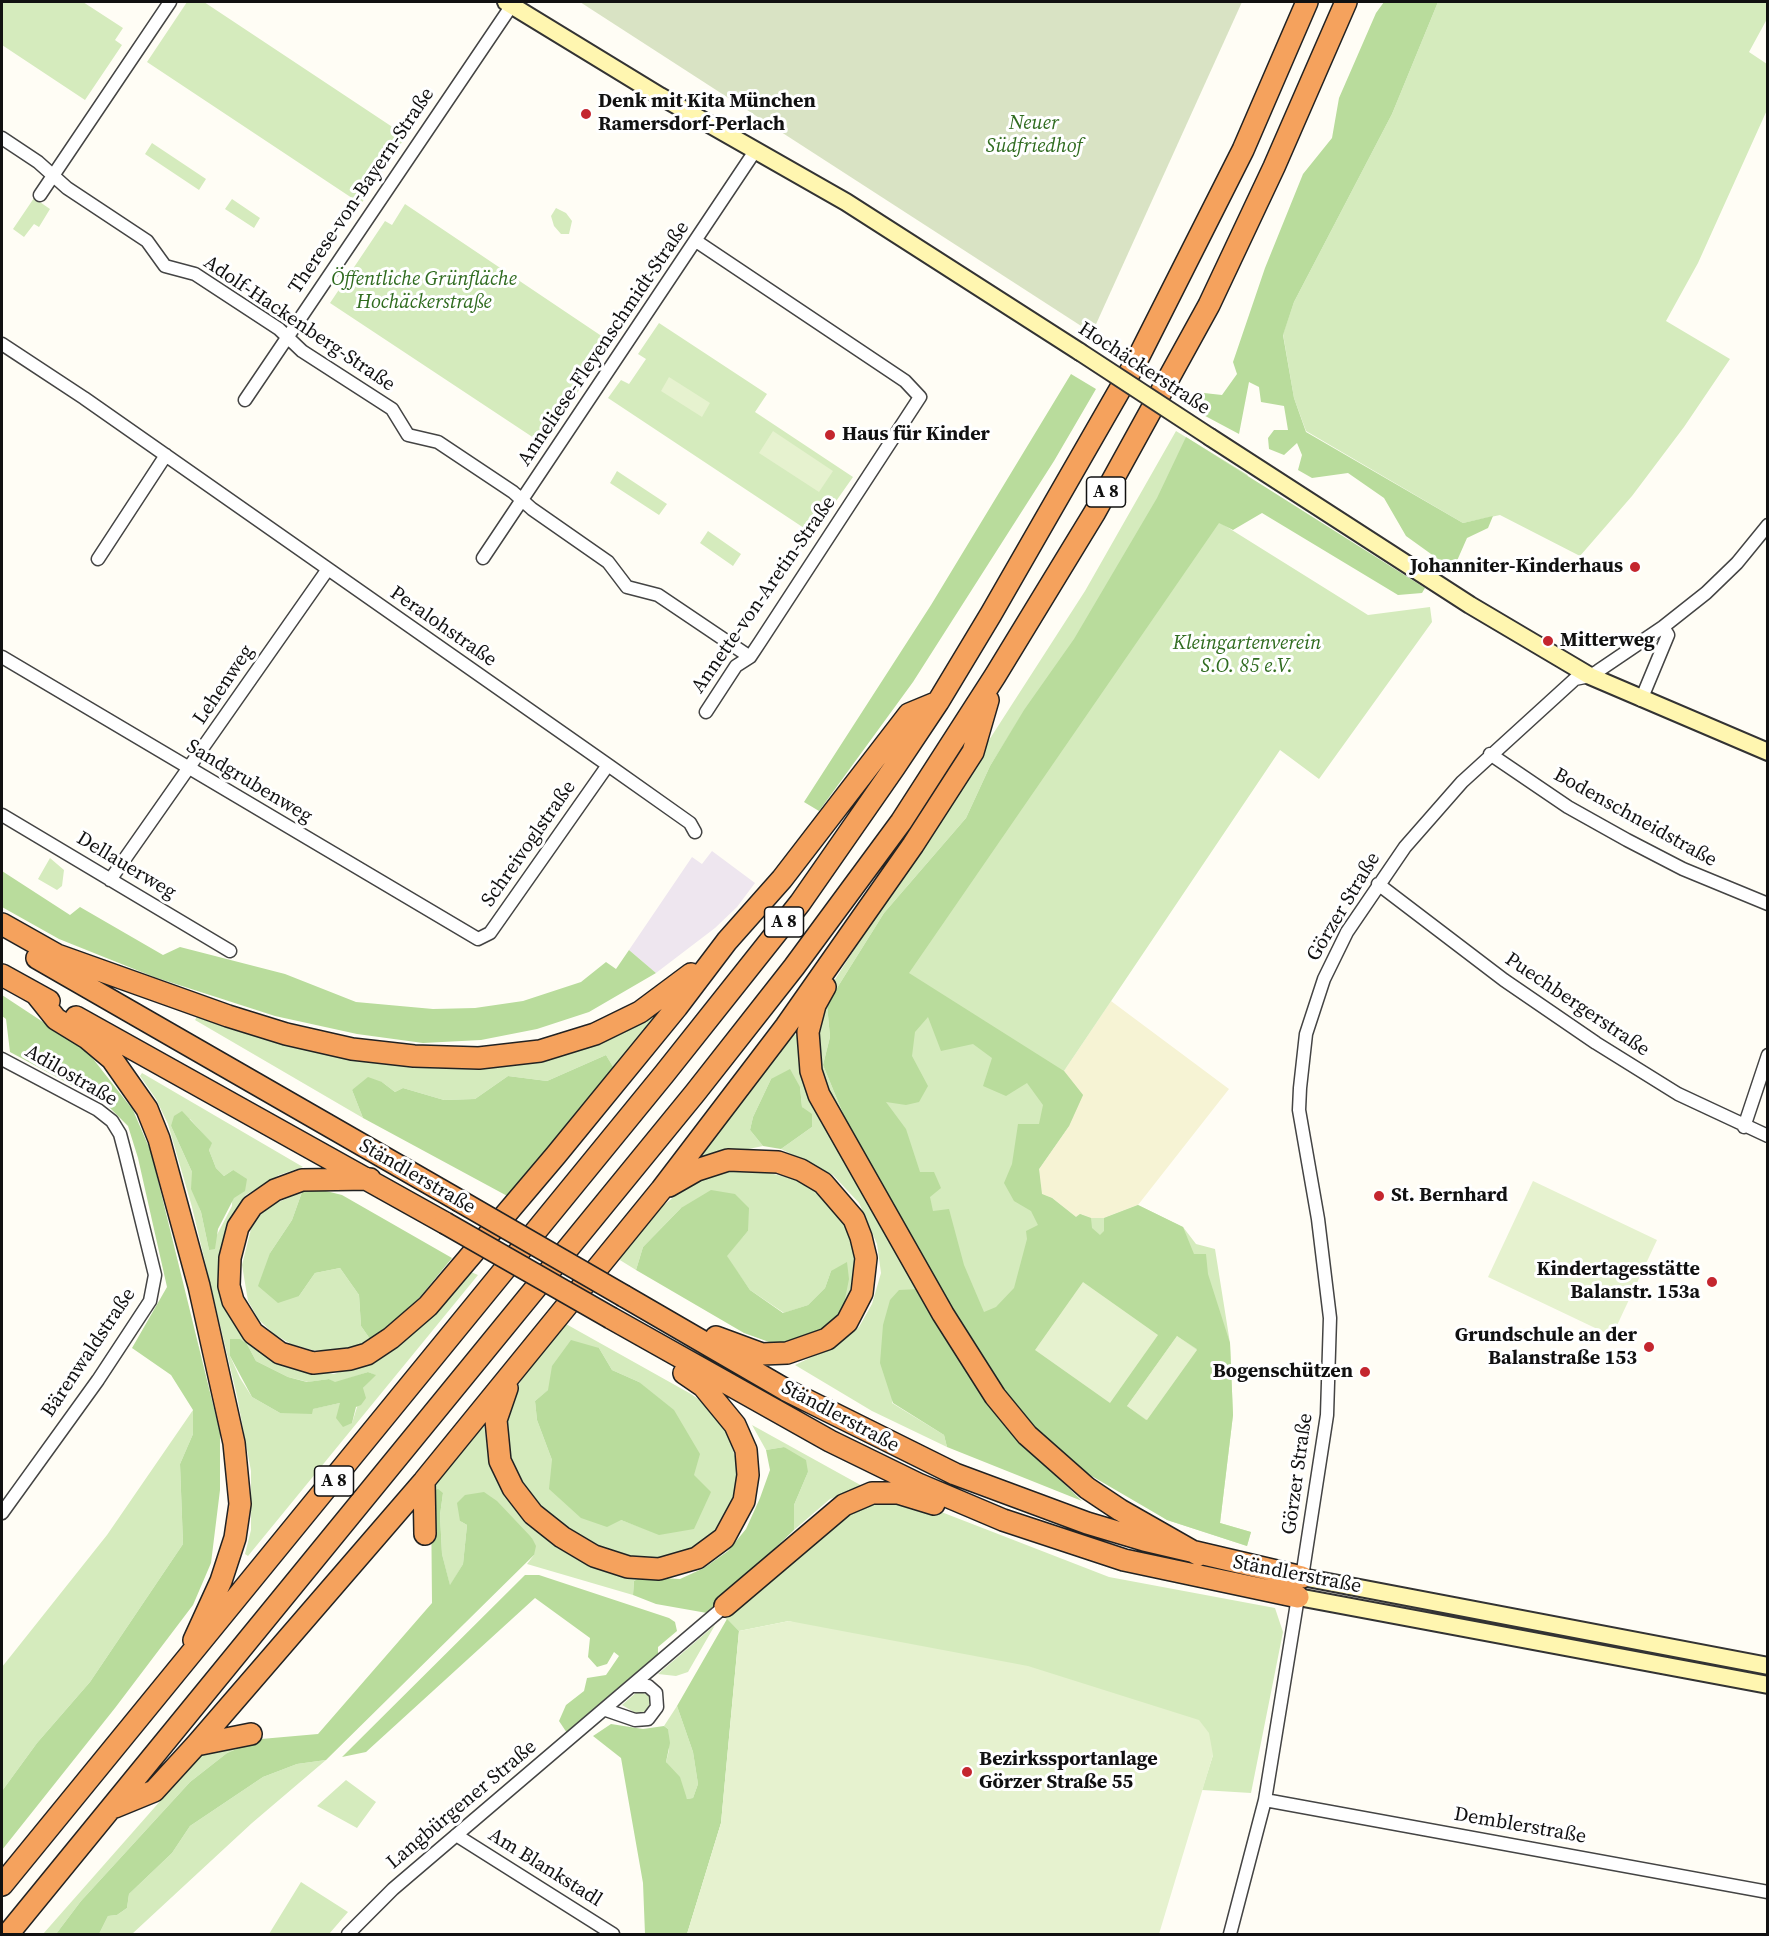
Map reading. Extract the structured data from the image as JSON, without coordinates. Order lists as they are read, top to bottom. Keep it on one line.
{"streets":{"highway":["A 8","Ständlerstraße"],"street":["Therese-von-Bayern-Straße","Adolf-Hackenberg-Straße","Anneliese-Fleyenschmidt-Straße","Hochäckerstraße","Annette-von-Aretin-Straße","Peralohstraße","Lehenweg","Sandgrubenweg","Bodenschneidstraße","Schreivoglstraße","Dellauerweg","Görzer Straße","Puechbergerstraße","Adilostraße","Bärenwaldstraße","Langbürgener Straße","Demblerstraße","Am Blankstadl"]},"crossings":[["Therese-von-Bayern-Straße","Adolf-Hackenberg-Straße"],["Therese-von-Bayern-Straße","Hochäckerstraße"],["Adolf-Hackenberg-Straße","Anneliese-Fleyenschmidt-Straße"],["Adolf-Hackenberg-Straße","Annette-von-Aretin-Straße"],["Anneliese-Fleyenschmidt-Straße","Hochäckerstraße"],["Anneliese-Fleyenschmidt-Straße","Annette-von-Aretin-Straße"],["Hochäckerstraße","Görzer Straße"],["Peralohstraße","Lehenweg"],["Peralohstraße","Schreivoglstraße"],["Lehenweg","Sandgrubenweg"],["Lehenweg","Dellauerweg"],["Sandgrubenweg","Schreivoglstraße"],["Bodenschneidstraße","Görzer Straße"],["Görzer Straße","Puechbergerstraße"],["Görzer Straße","Ständlerstraße"],["Görzer Straße","Demblerstraße"],["Adilostraße","Bärenwaldstraße"],["Langbürgener Straße","Am Blankstadl"]],"parks":["Neuer Südfriedhof","Öffentliche Grünfläche Hochäckerstraße","Kleingartenverein S.O. 85 e.V."],"places":["Denk mit Kita München Ramersdorf-Perlach","Haus für Kinder","Johanniter-Kinderhaus","Mitterweg","St. Bernhard","Kindertagesstätte Balanstr. 153a","Grundschule an der Balanstraße 153","Bogenschützen","Bezirkssportanlage Görzer Straße 55"]}
